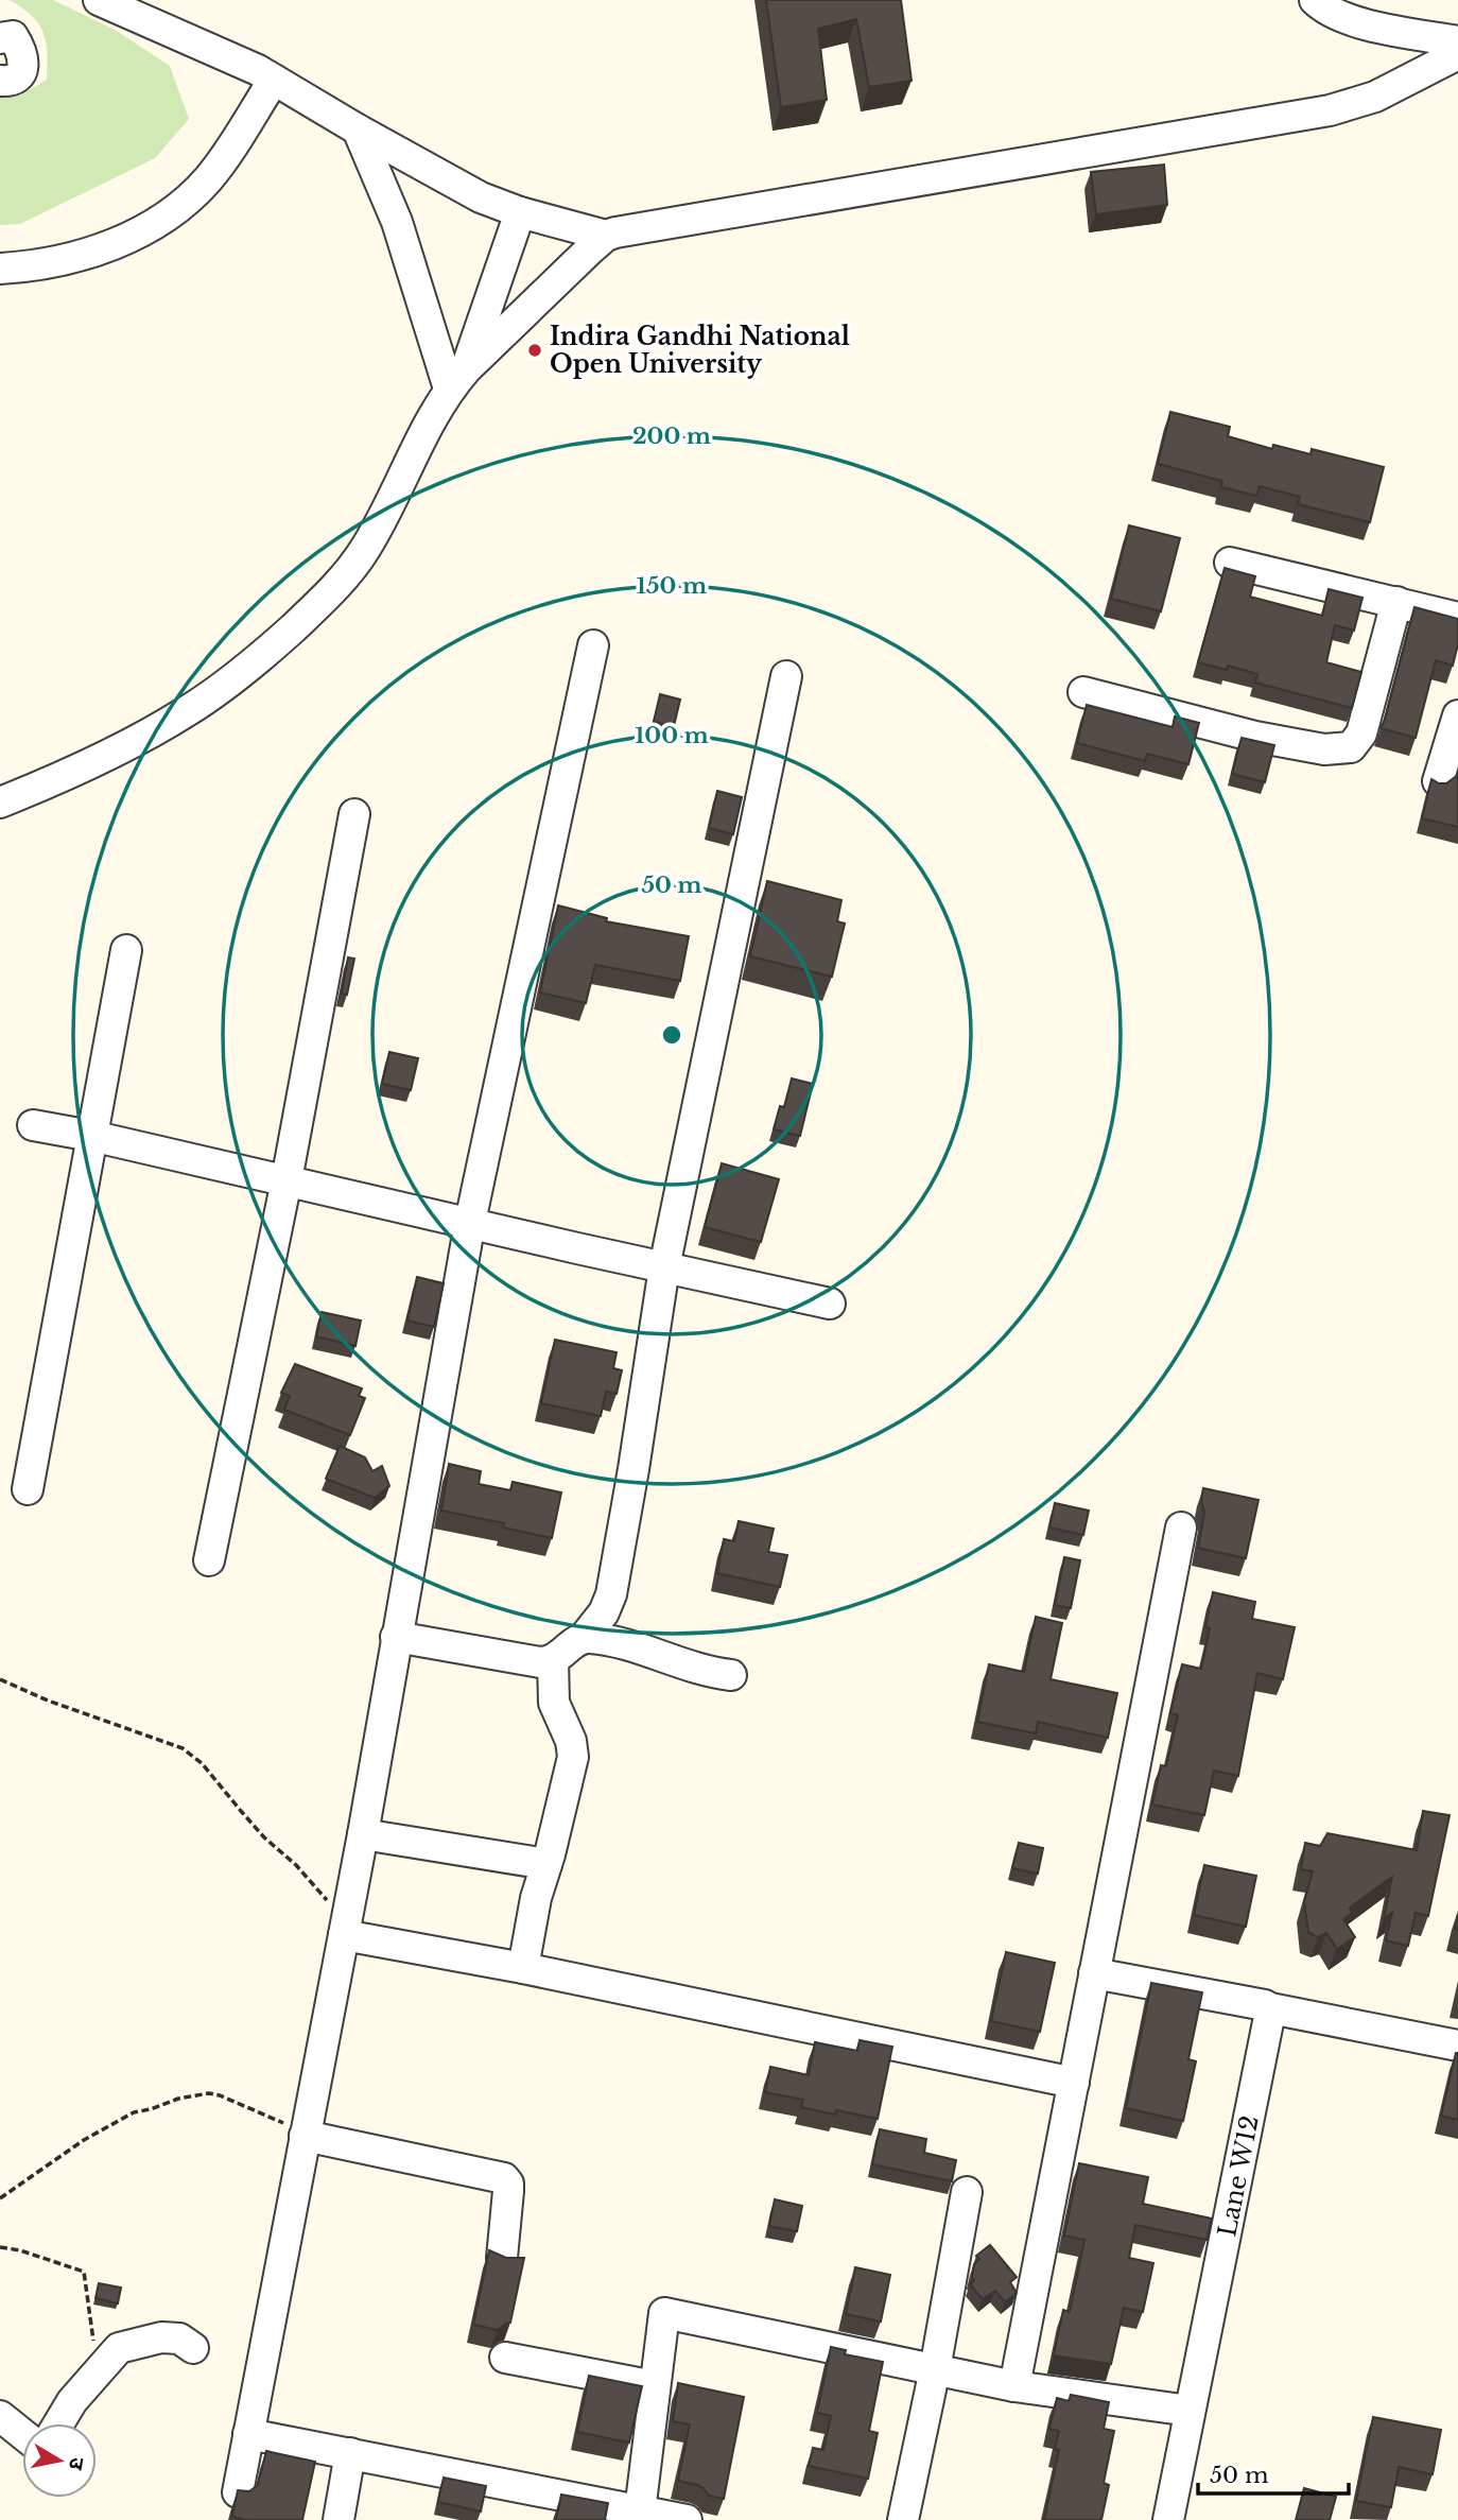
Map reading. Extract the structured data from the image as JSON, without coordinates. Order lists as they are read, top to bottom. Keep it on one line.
{"streets":{"street":["Lane W12"]},"places":["Indira Gandhi National Open University"],"scale_bar":"50 m","north":"right","rings":["200 m","150 m","100 m","50 m"]}
